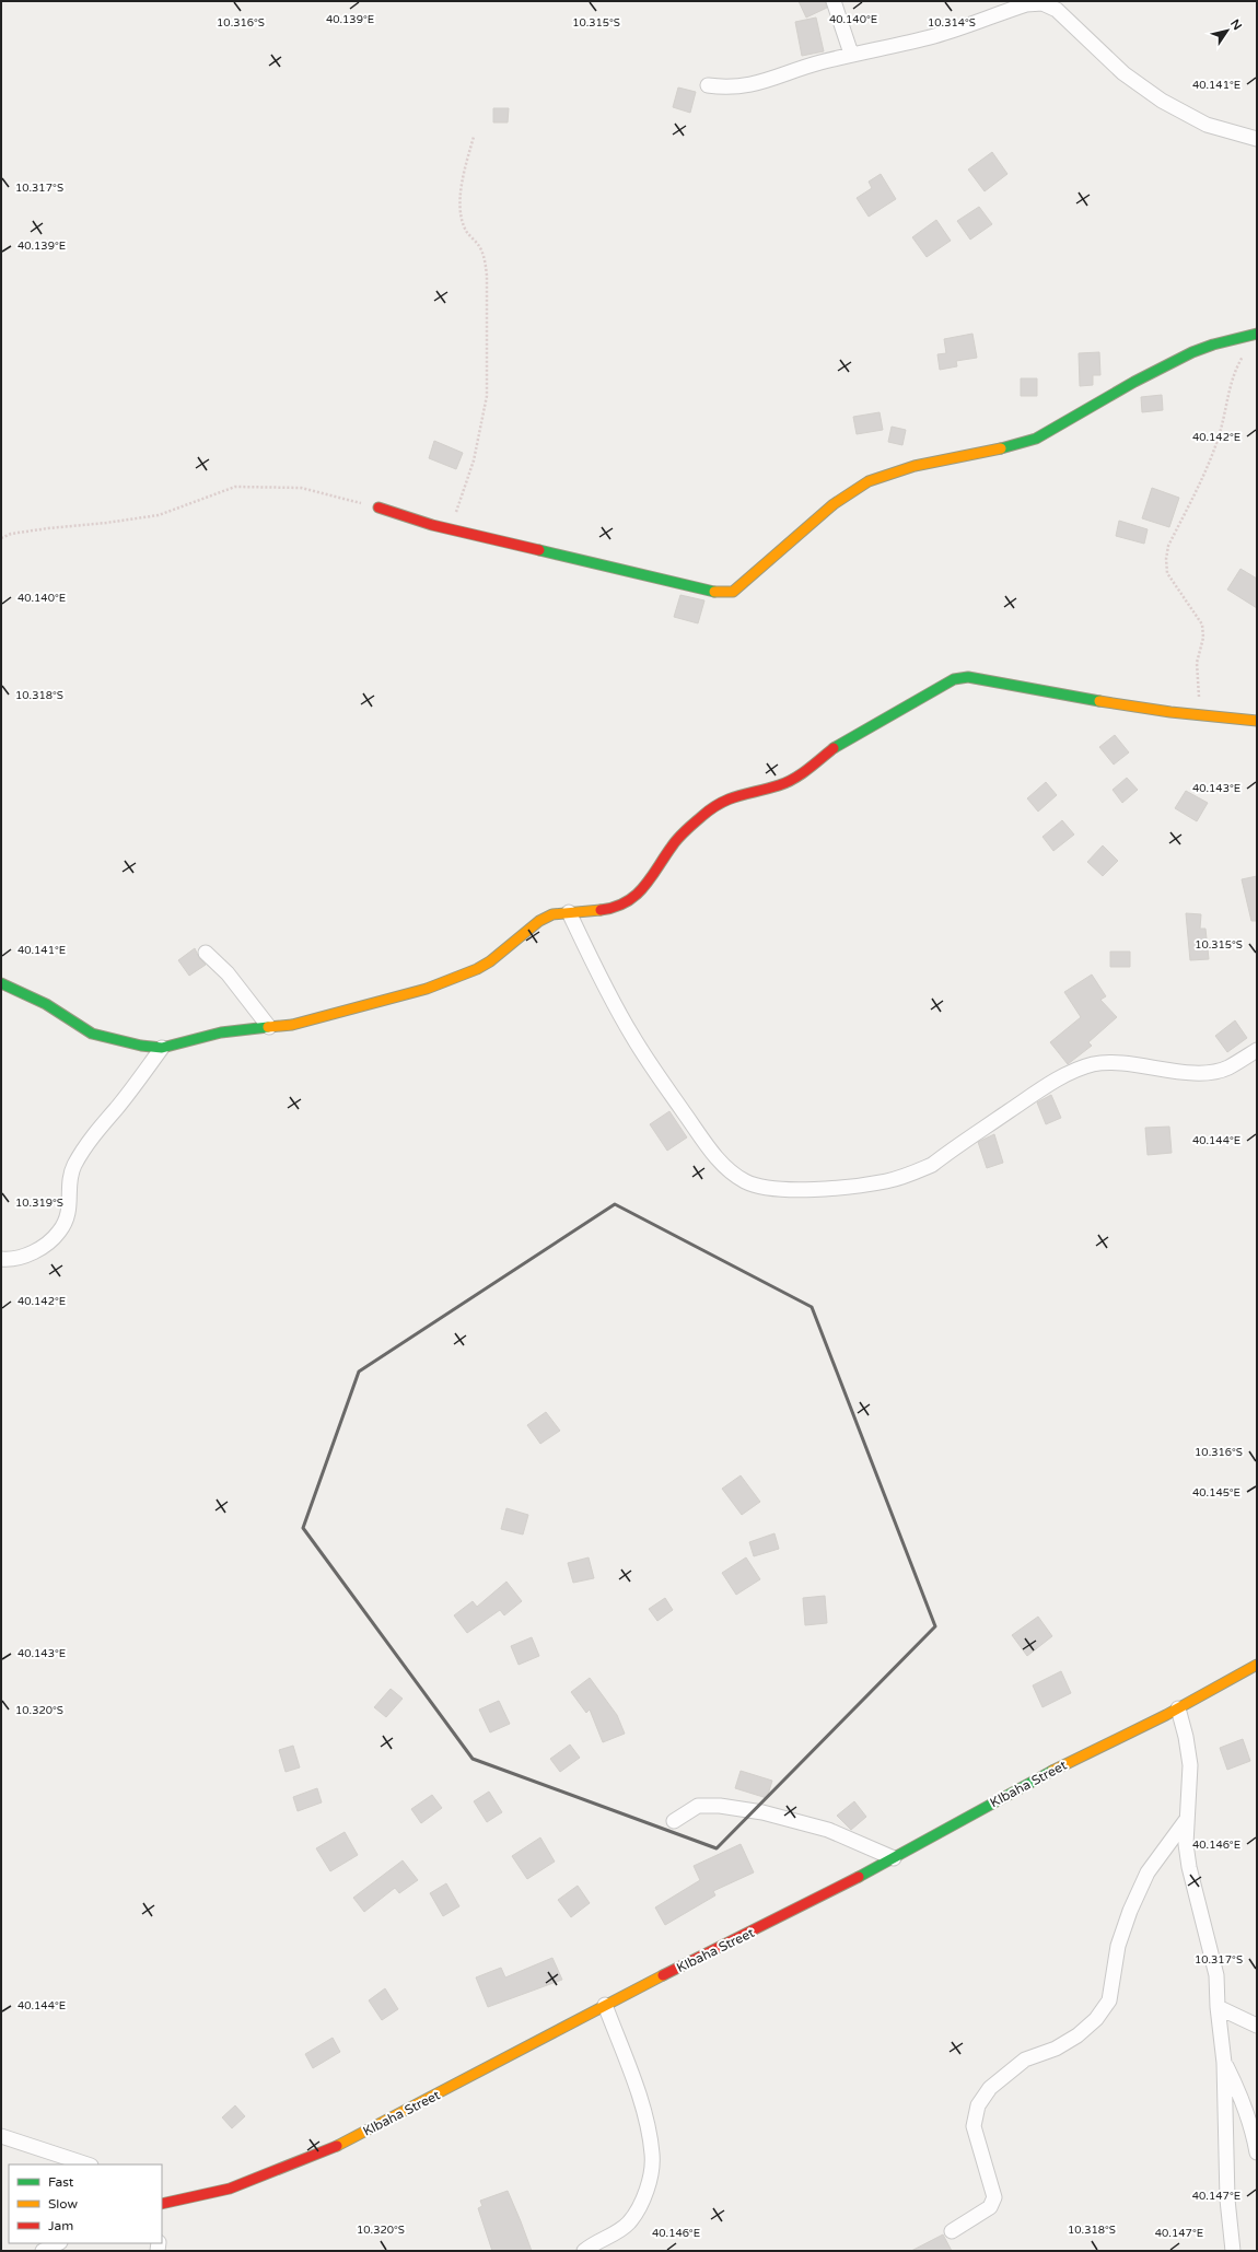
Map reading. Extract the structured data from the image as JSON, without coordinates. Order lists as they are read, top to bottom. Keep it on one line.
{"streets":{"street":["KIbaha Street"]},"legend":["Fast","Slow","Jam"],"north":"top right","coordinates":["40.139°E","40.140°E","10.316°S","10.315°S","10.314°S","40.141°E","10.317°S","40.142°E","10.318°S","40.143°E","40.144°E","10.319°S","40.145°E","10.320°S","40.146°E","40.147°E"]}
